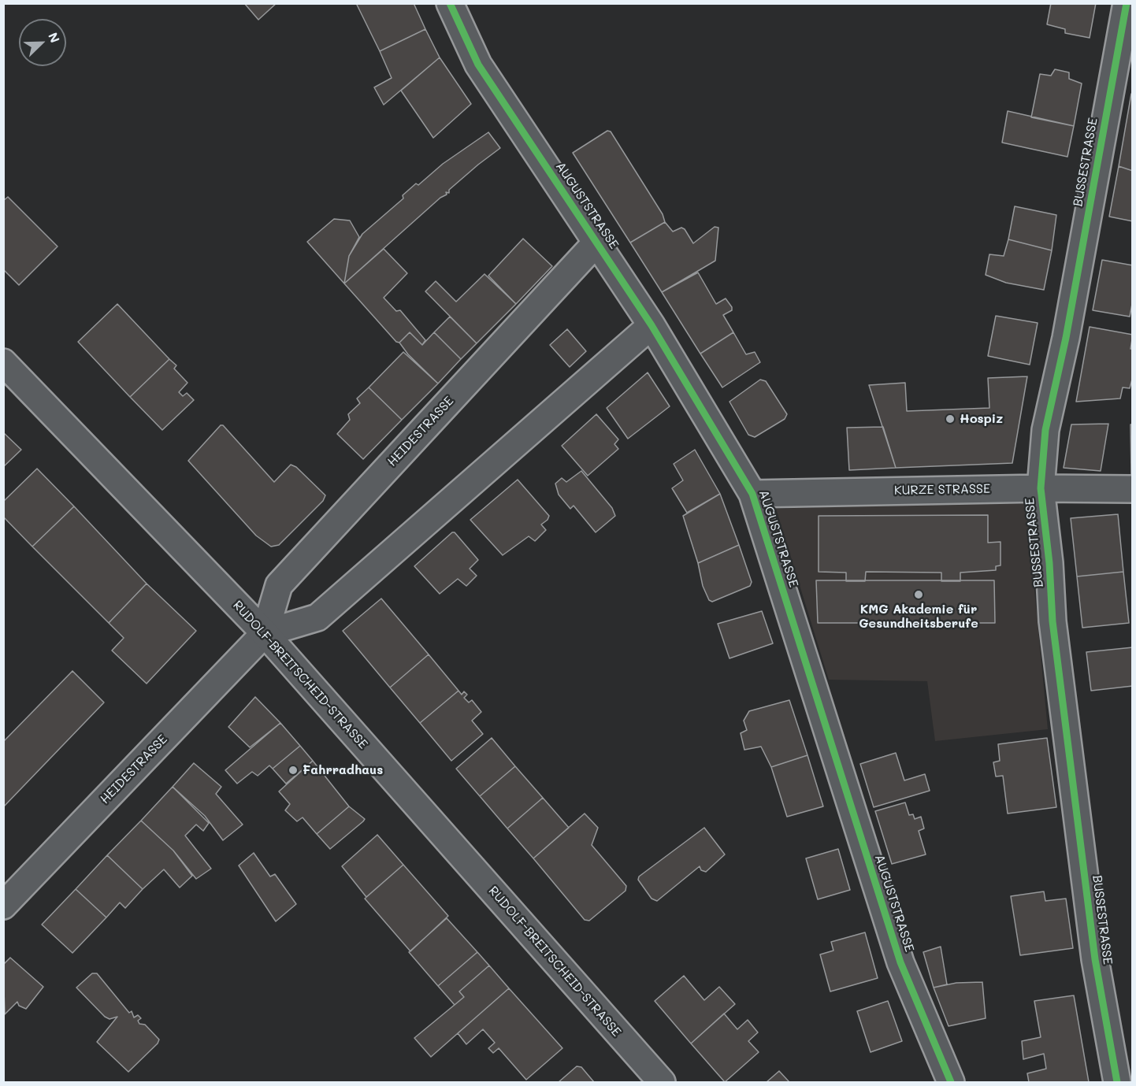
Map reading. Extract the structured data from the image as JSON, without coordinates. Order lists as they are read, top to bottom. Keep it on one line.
{"streets":{"street":["BUSSESTRASSE","AUGUSTSTRASSE","HEIDESTRASSE","KURZE STRASSE","RUDOLF-BREITSCHEID-STRASSE"]},"crossings":[["BUSSESTRASSE","KURZE STRASSE"],["AUGUSTSTRASSE","HEIDESTRASSE"],["AUGUSTSTRASSE","KURZE STRASSE"],["HEIDESTRASSE","RUDOLF-BREITSCHEID-STRASSE"]],"places":["Hospiz","KMG Akademie für Gesundheitsberufe","Fahrradhaus"],"north":"top right"}
